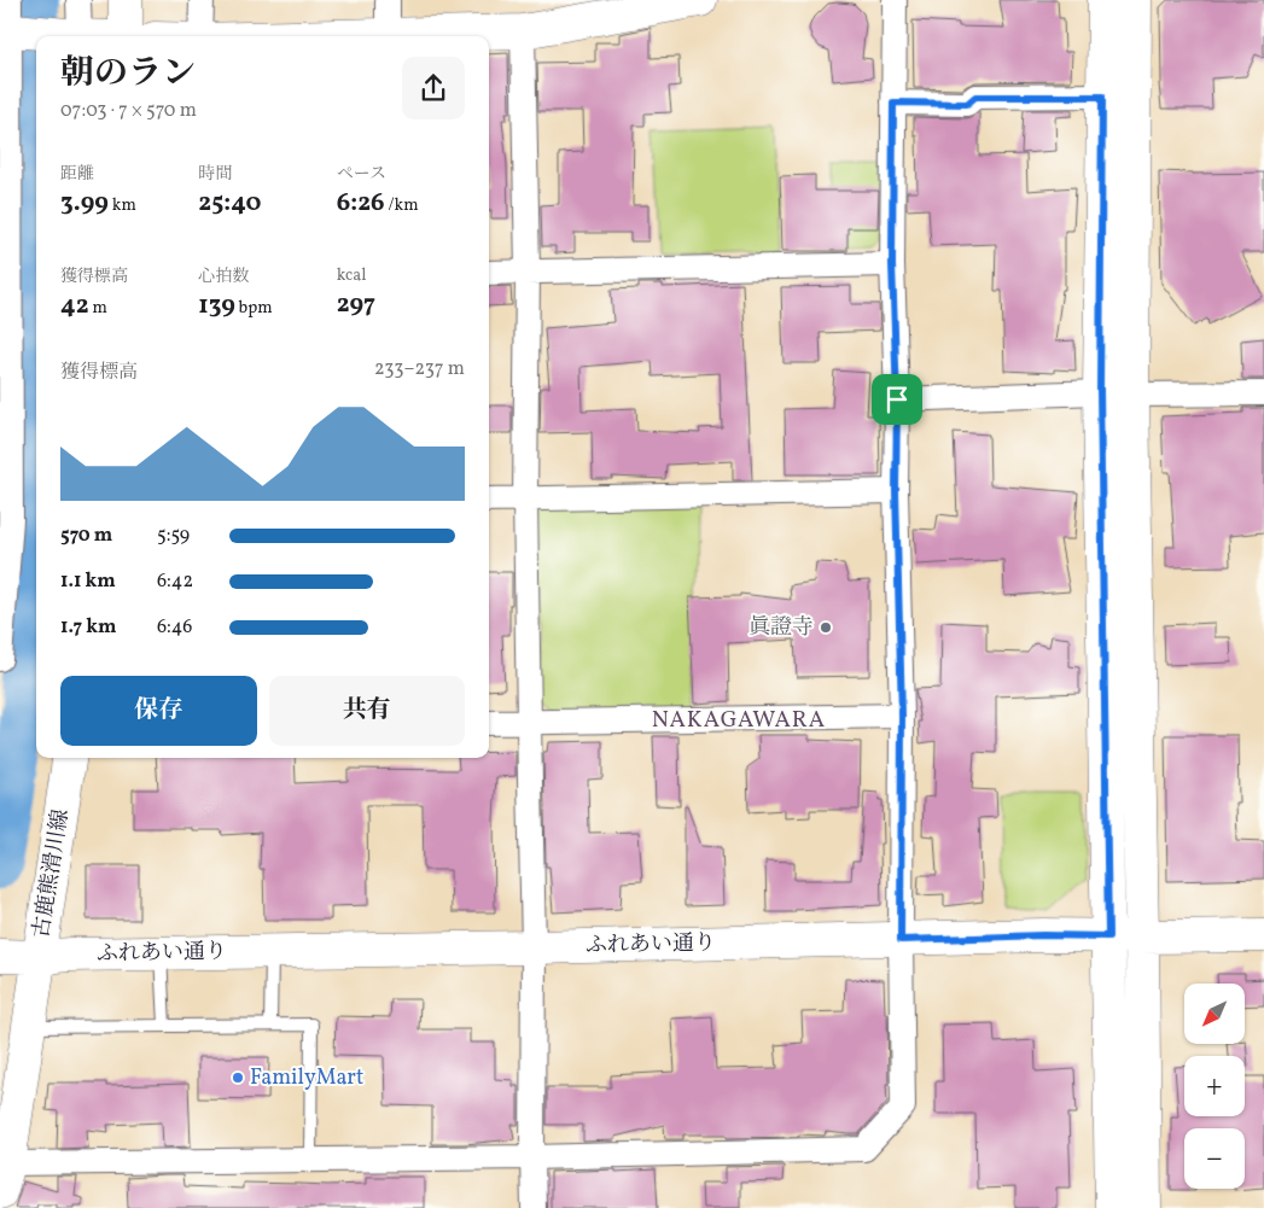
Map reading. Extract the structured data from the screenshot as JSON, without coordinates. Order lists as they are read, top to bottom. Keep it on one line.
{"streets":{"street":["古鹿熊滑川線","ふれあい通り"]},"crossings":[["古鹿熊滑川線","ふれあい通り"]],"districts":["NAKAGAWARA"],"places":["眞證寺","FamilyMart"],"north":"bottom left","page":{"heading":["朝のラン","07:03 · 7 × 570 m"],"stats":[["距離","3.99 km"],["時間","25:40"],["ペース","6:26 /km"],["獲得標高","42 m"],["心拍数","139 bpm"],["kcal","297"]],"chart":["獲得標高","233–237 m"],"list":[{"name":"570 m","note":"5:59"},{"name":"1.1 km","note":"6:42"},{"name":"1.7 km","note":"6:46"}],"buttons":["保存","共有"],"map_buttons":["+","−"]}}
